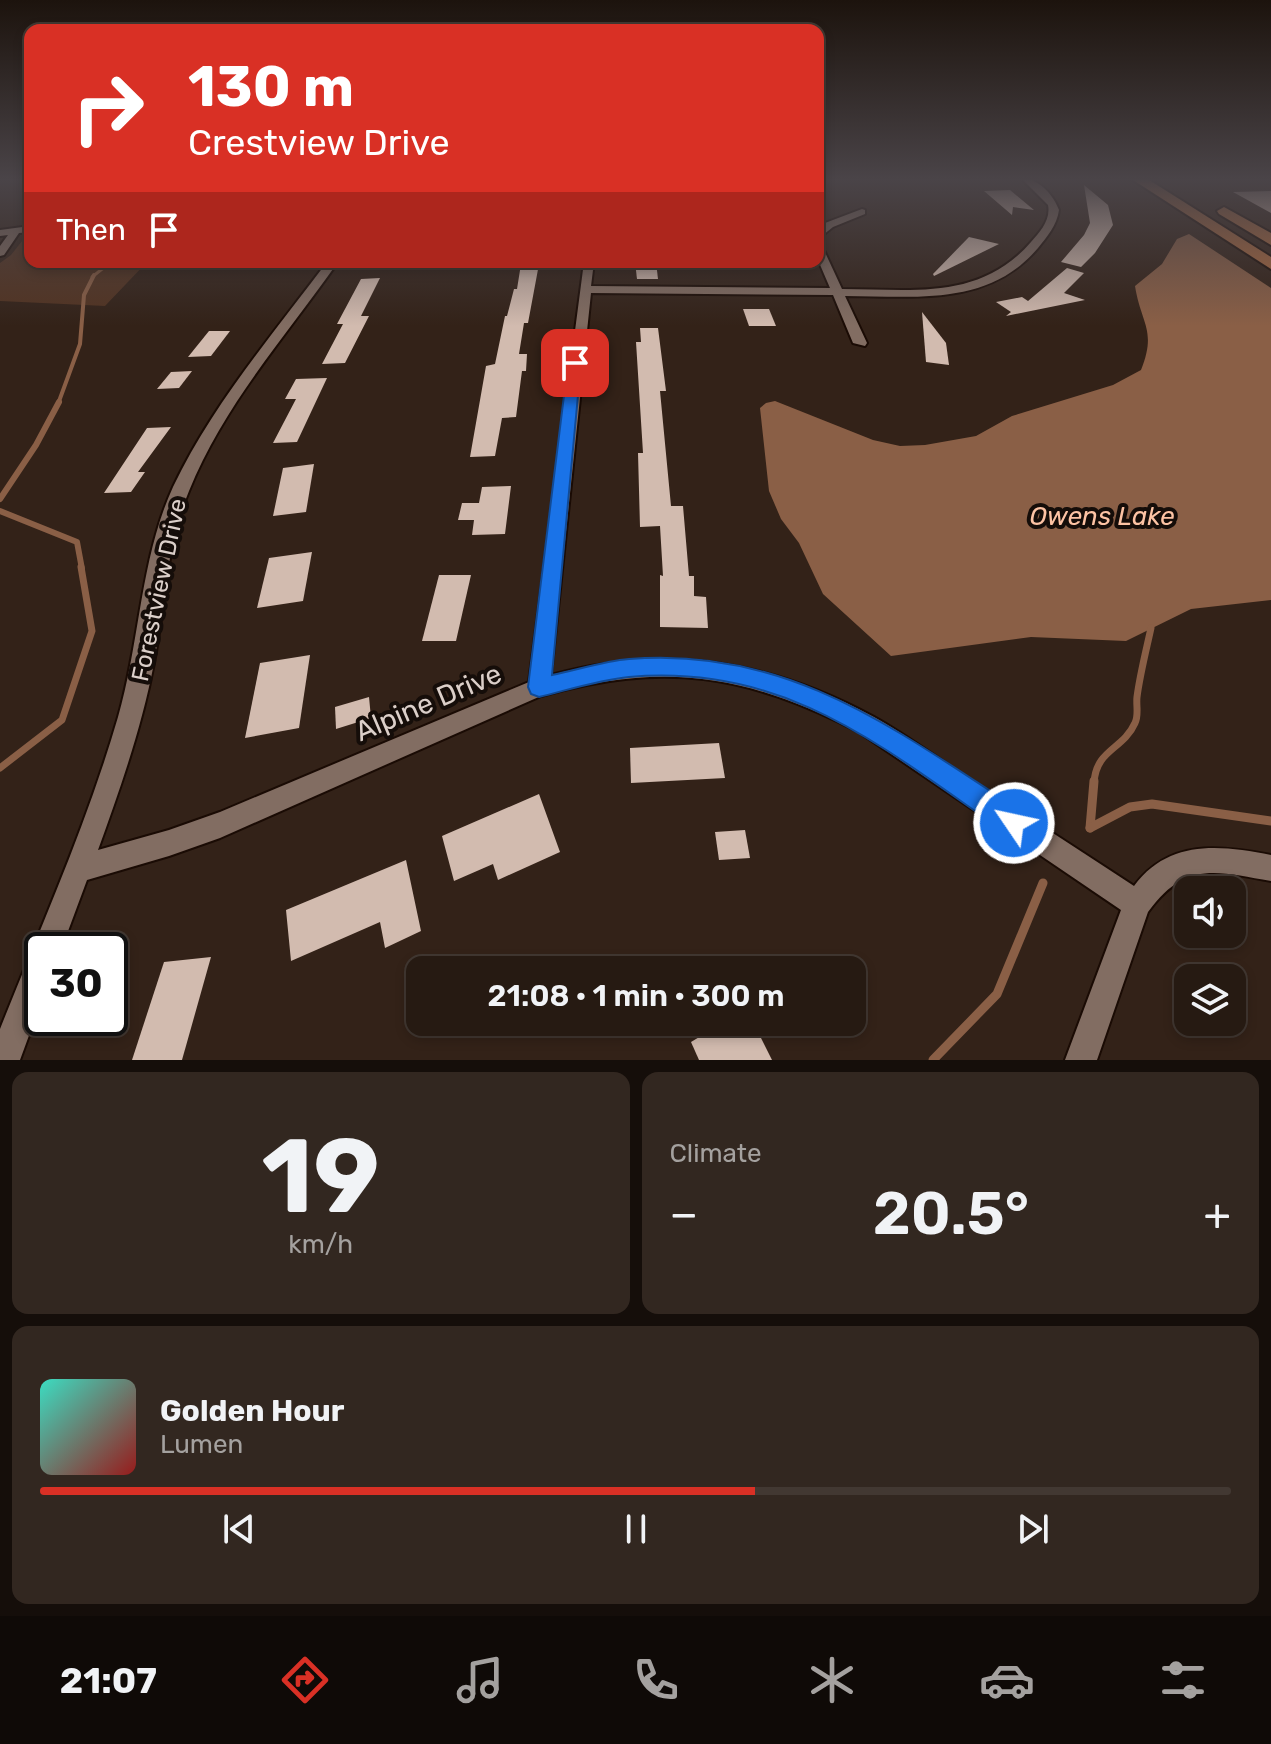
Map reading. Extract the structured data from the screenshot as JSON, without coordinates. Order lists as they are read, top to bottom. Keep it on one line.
{"streets":{"street":["Forestview Drive","Alpine Drive"]},"crossings":[["Forestview Drive","Alpine Drive"]],"water":["Owens Lake"],"page":{"turn":["130 m","Crestview Drive"],"then":"Then","limit":"30","trip":"21:08 · 1 min · 300 m","tile":[["19","km/h"],"Climate"],"heat":["−","20.5°","+"],"song":["Golden Hour","Lumen"],"tabs":"21:07"}}
